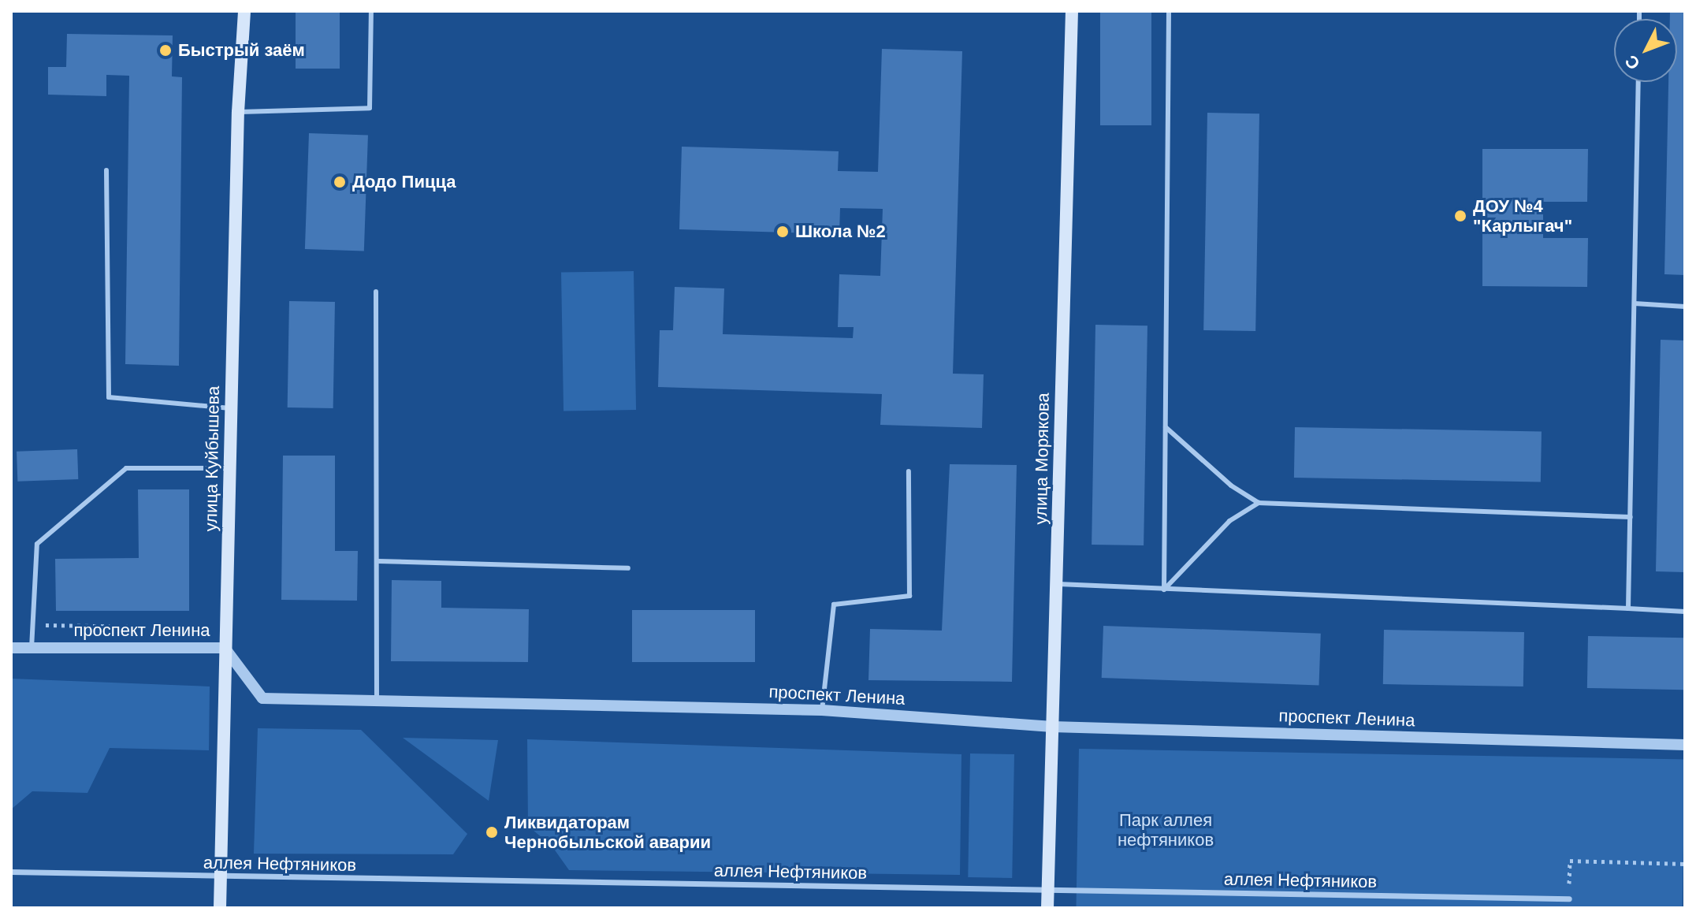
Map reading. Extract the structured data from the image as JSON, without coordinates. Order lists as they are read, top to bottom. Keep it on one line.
{"streets":{"main road":["улица Куйбышева","улица Морякова"],"street":["проспект Ленина","аллея Нефтяников"]},"crossings":[["улица Куйбышева","проспект Ленина"],["улица Куйбышева","аллея Нефтяников"],["улица Морякова","проспект Ленина"],["улица Морякова","аллея Нефтяников"]],"parks":["Парк аллея нефтяников"],"places":["Быстрый заём","Додо Пицца","ДОУ №4 \"Карлыгач\"","Школа №2","Ликвидаторам Чернобыльской аварии"],"north":"bottom left"}
